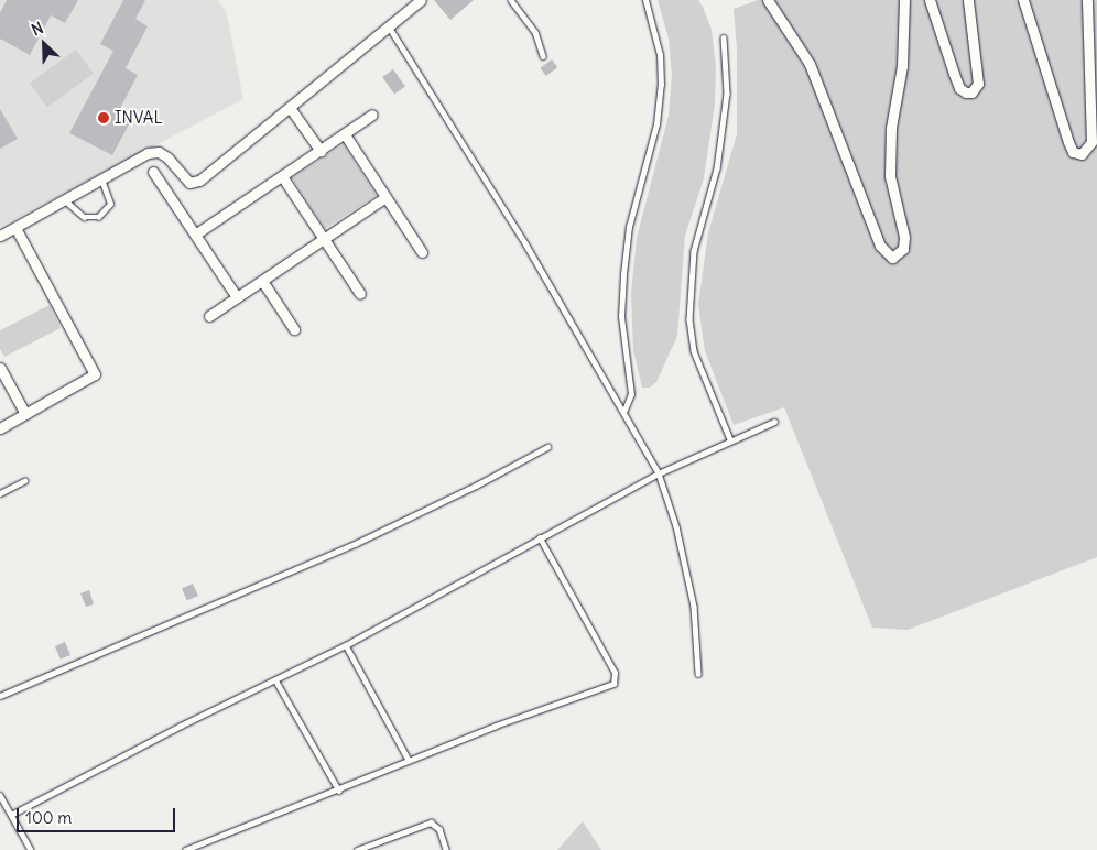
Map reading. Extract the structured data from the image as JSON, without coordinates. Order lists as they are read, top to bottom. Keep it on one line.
{"places":["INVAL"],"scale_bar":"100 m","north":"top left"}
